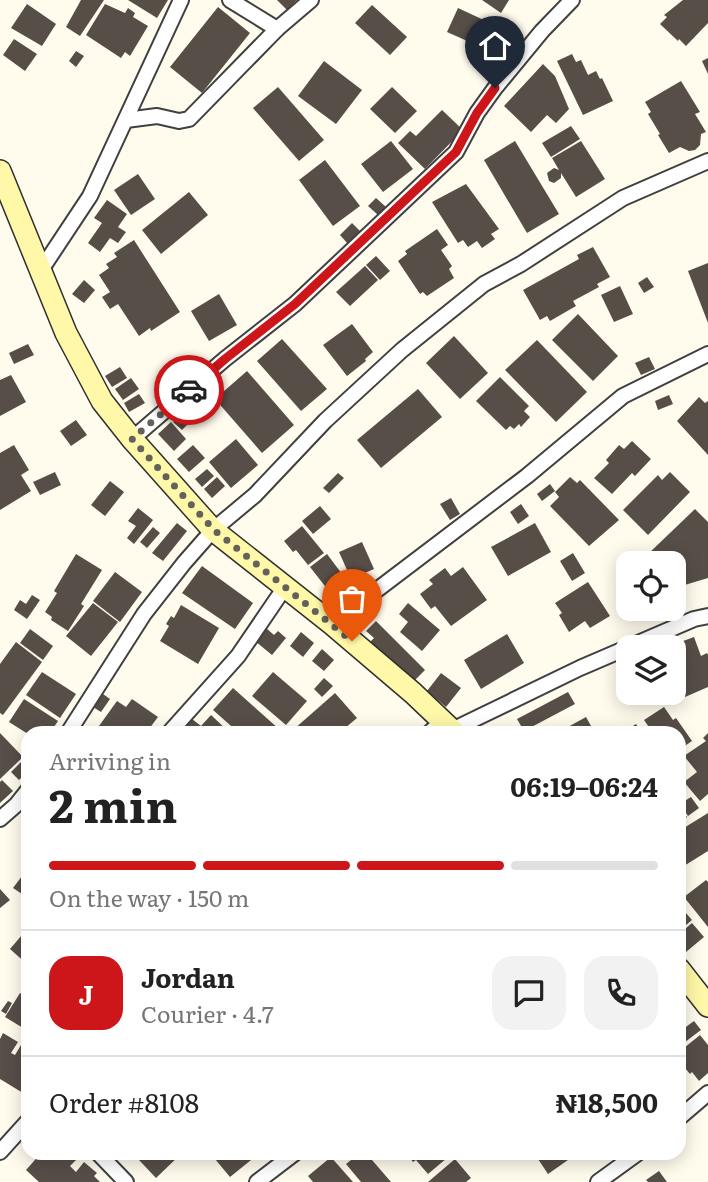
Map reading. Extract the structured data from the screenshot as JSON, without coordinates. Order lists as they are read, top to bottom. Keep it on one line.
{"page":{"heading":["2 min","Arriving in","06:19–06:24"],"panel":["Jordan","Courier · 4.7","Order #8108","₦18,500"],"bar":"On the way · 150 m","round":"J"}}
